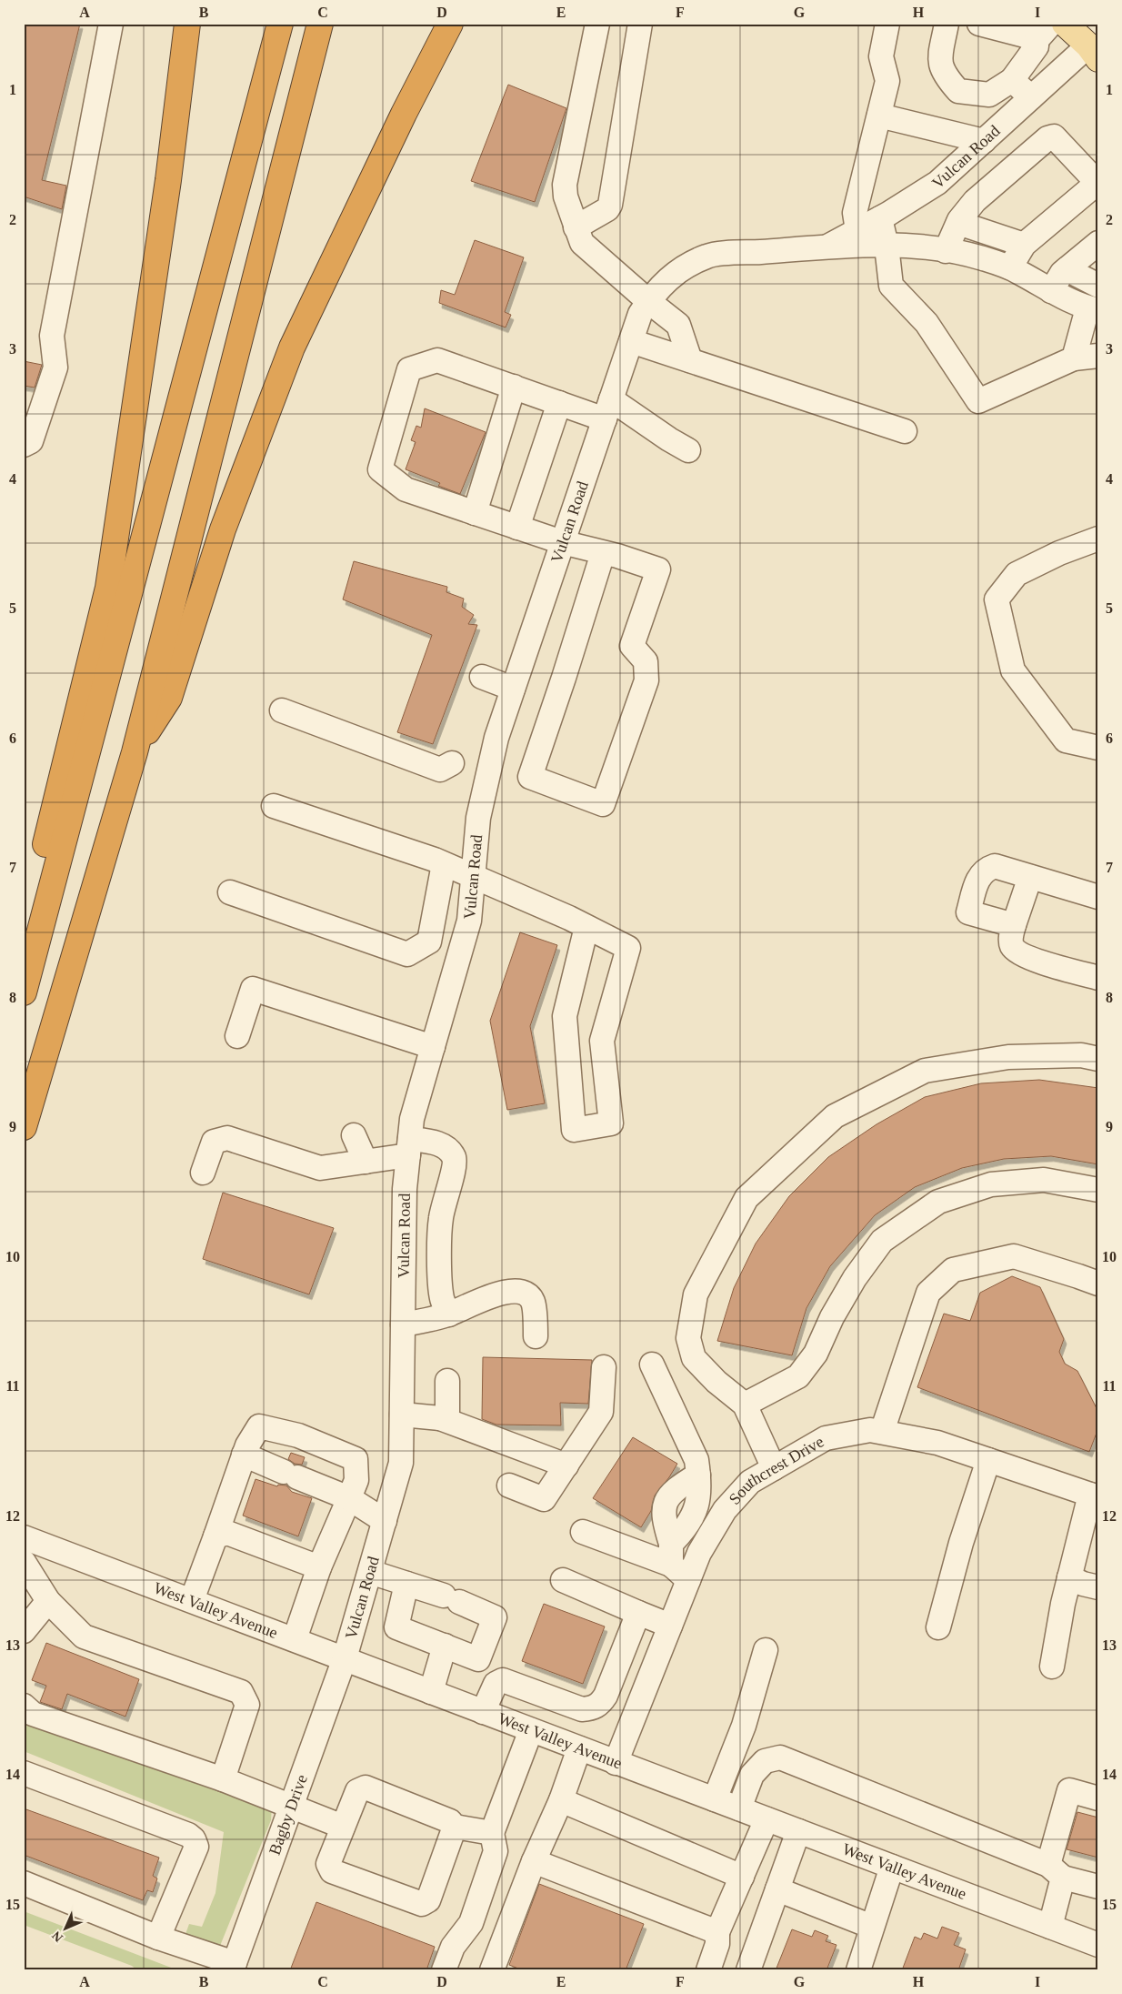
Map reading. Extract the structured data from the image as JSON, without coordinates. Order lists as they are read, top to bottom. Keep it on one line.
{"streets":{"street":["Vulcan Road","Southcrest Drive","West Valley Avenue","Bagby Drive"]},"crossings":[["Vulcan Road","West Valley Avenue"],["Vulcan Road","Bagby Drive"],["Southcrest Drive","West Valley Avenue"],["West Valley Avenue","Bagby Drive"]],"north":"bottom left","grid":{"columns":["A","B","C","D","E","F","G","H","I"],"rows":["1","2","3","4","5","6","7","8","9","10","11","12","13","14","15"]}}
